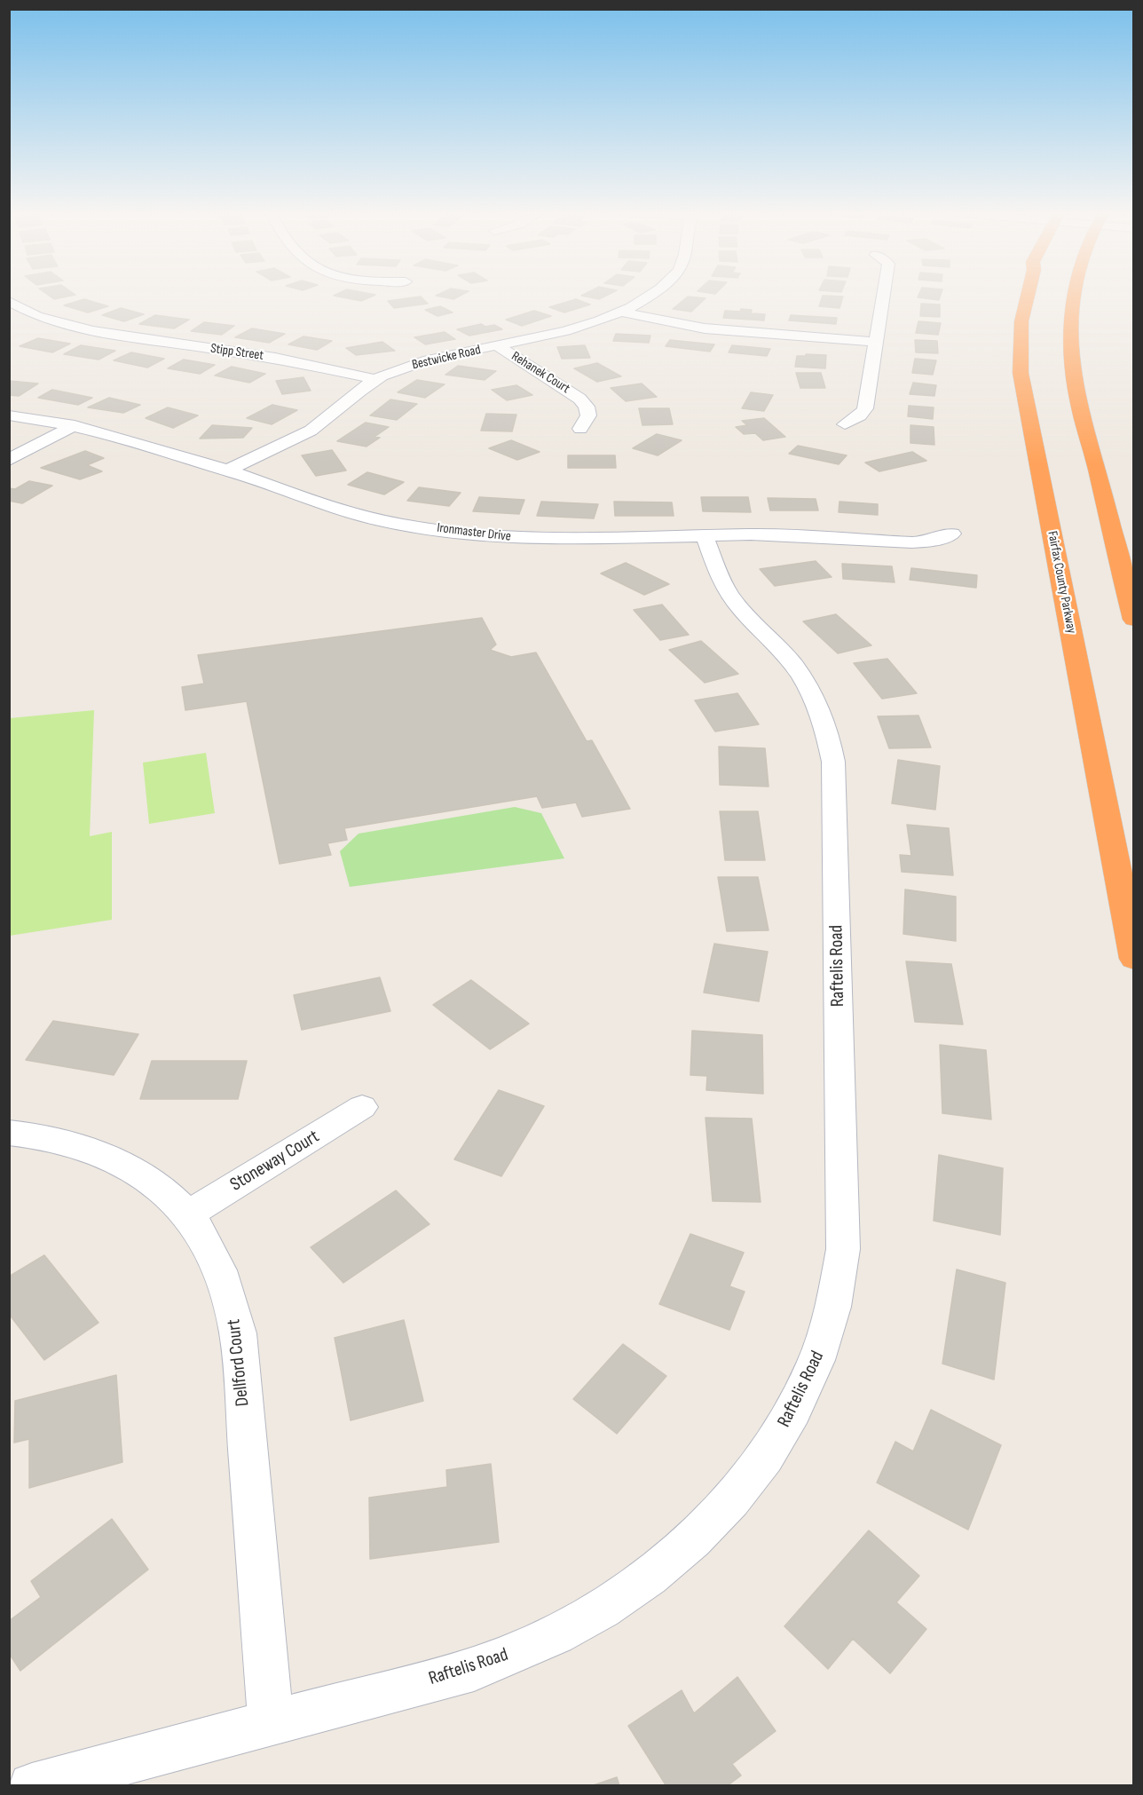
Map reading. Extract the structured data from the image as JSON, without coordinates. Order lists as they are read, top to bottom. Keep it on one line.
{"streets":{"highway":["Fairfax County Parkway"],"street":["Stipp Street","Bestwicke Road","Rehanek Court","Ironmaster Drive","Raftelis Road","Stoneway Court","Dellford Court"]},"crossings":[["Stipp Street","Bestwicke Road"],["Bestwicke Road","Rehanek Court"],["Bestwicke Road","Ironmaster Drive"],["Ironmaster Drive","Raftelis Road"],["Raftelis Road","Dellford Court"],["Stoneway Court","Dellford Court"]]}
